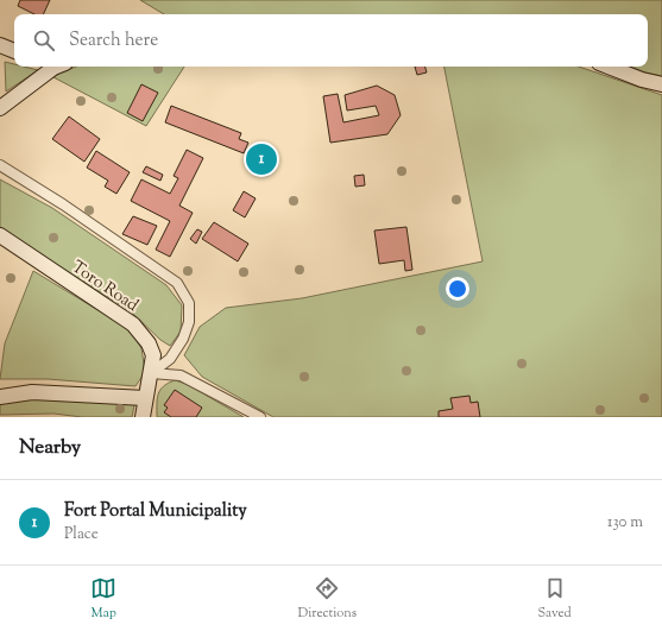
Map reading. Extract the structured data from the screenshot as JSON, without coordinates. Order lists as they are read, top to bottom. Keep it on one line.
{"streets":{"main road":["Toro Road"]},"page":{"search":"Search here","pins":"1","heading":"Nearby","list":[{"mark":"1","name":"Fort Portal Municipality","note":"Place","value":"130 m"}],"nav":["Map","Directions","Saved"]}}
